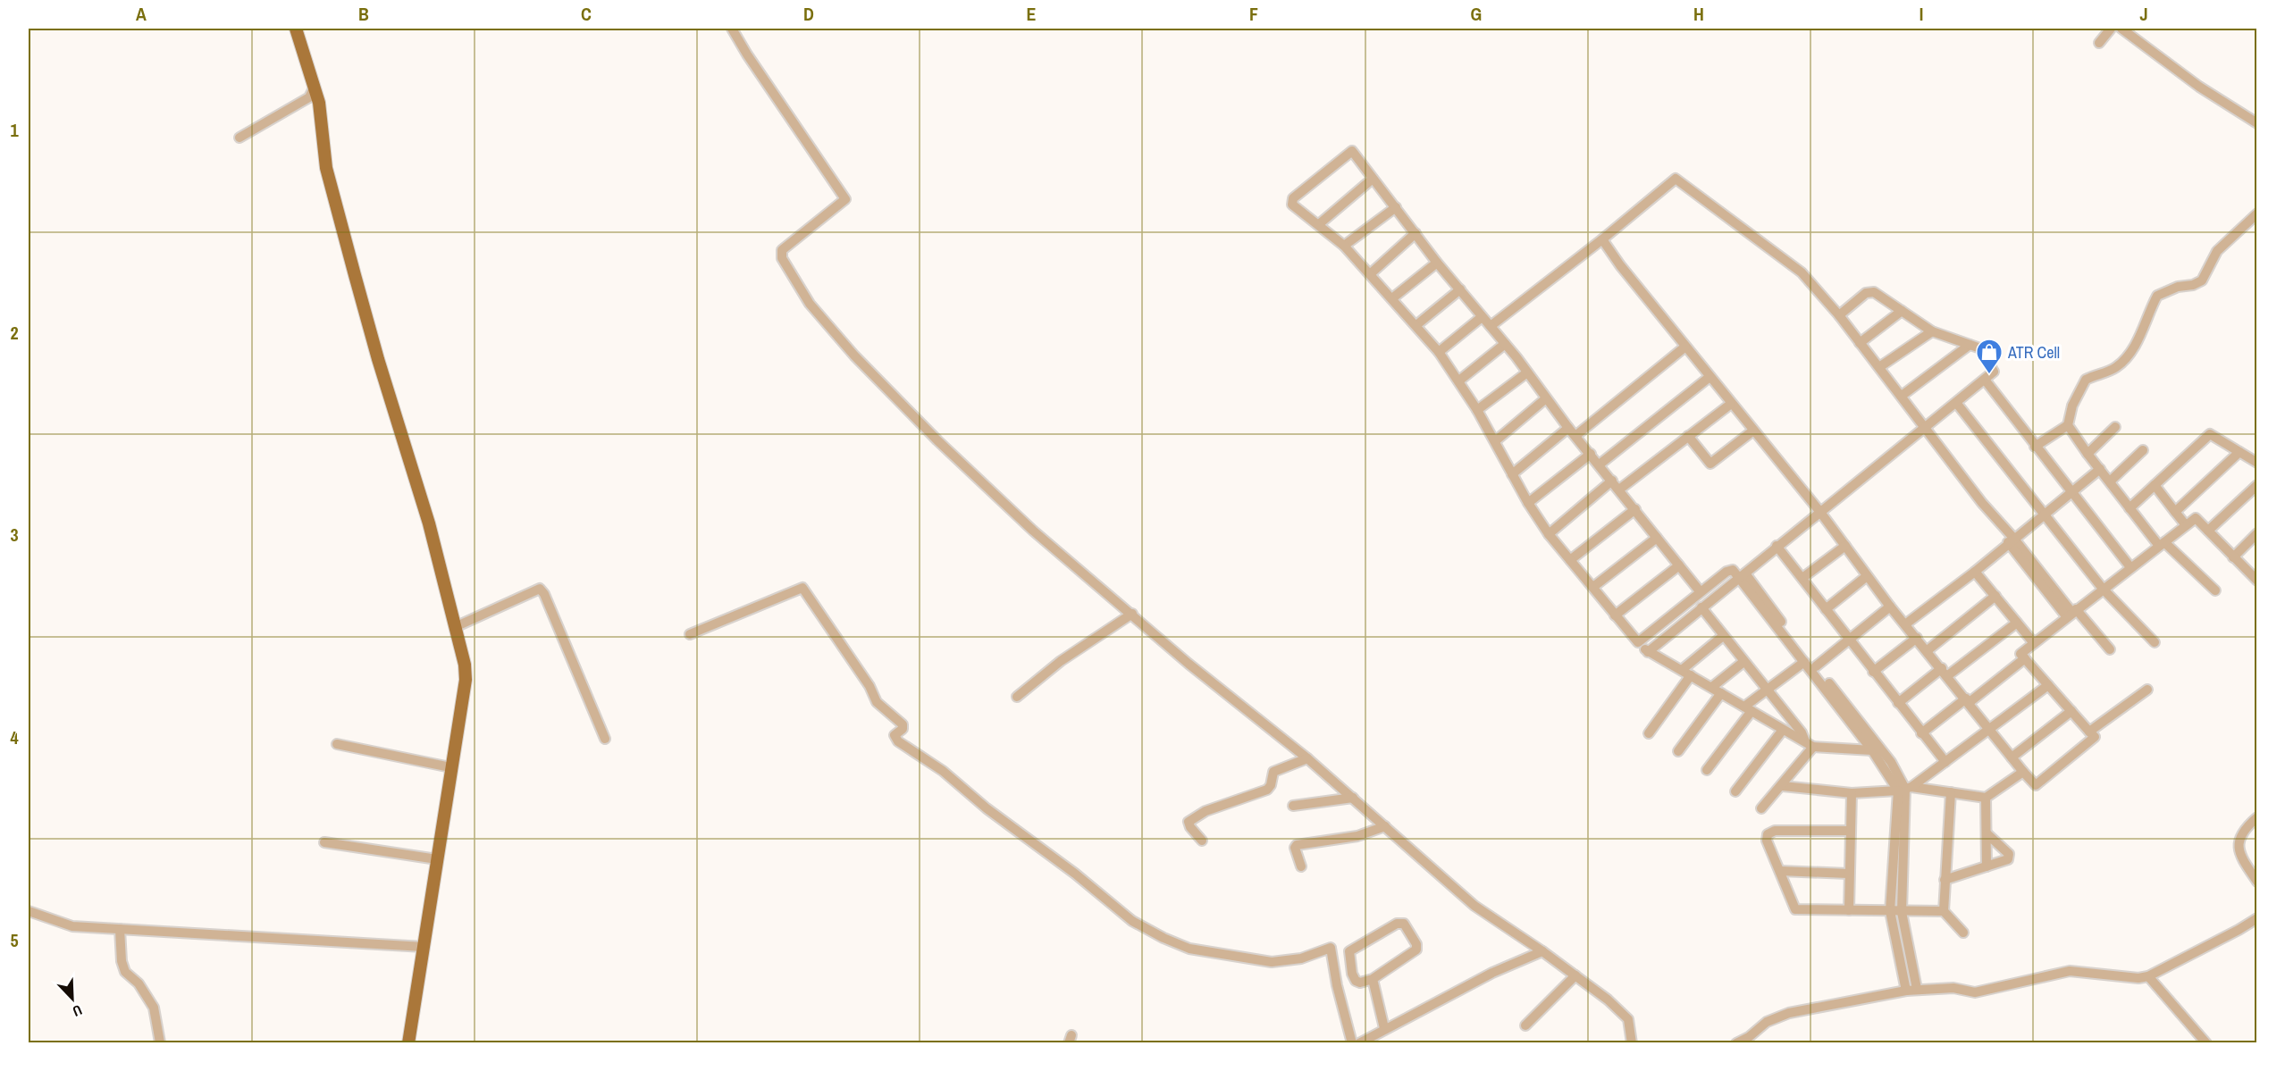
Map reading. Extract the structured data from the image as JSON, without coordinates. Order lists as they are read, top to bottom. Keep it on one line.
{"places":{"shop":["ATR Cell"]},"north":"bottom right","grid":{"columns":["A","B","C","D","E","F","G","H","I","J"],"rows":["1","2","3","4","5"]}}
